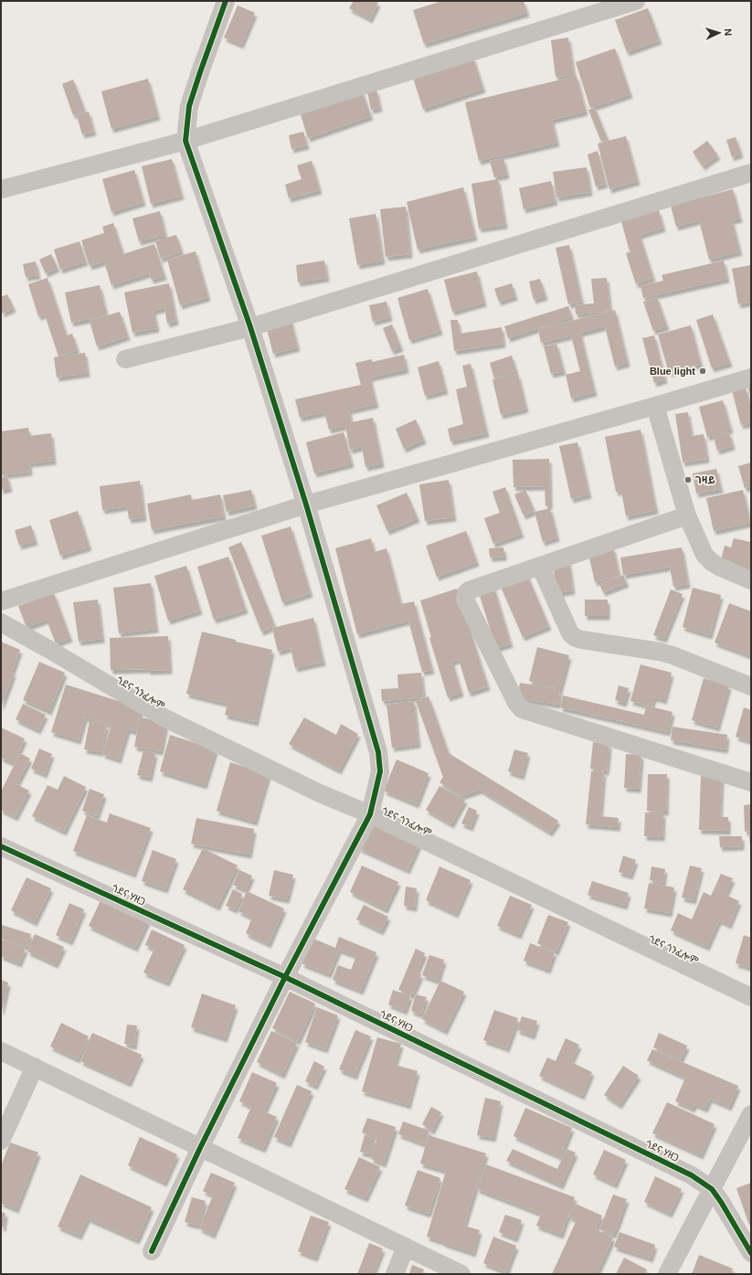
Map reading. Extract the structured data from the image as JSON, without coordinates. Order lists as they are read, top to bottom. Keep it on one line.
{"streets":{"street":["ጎደና ጎንፈሎም","ጎደና ሃዘጋ"]},"places":["Blue light","ገዛይ"],"north":"right"}
